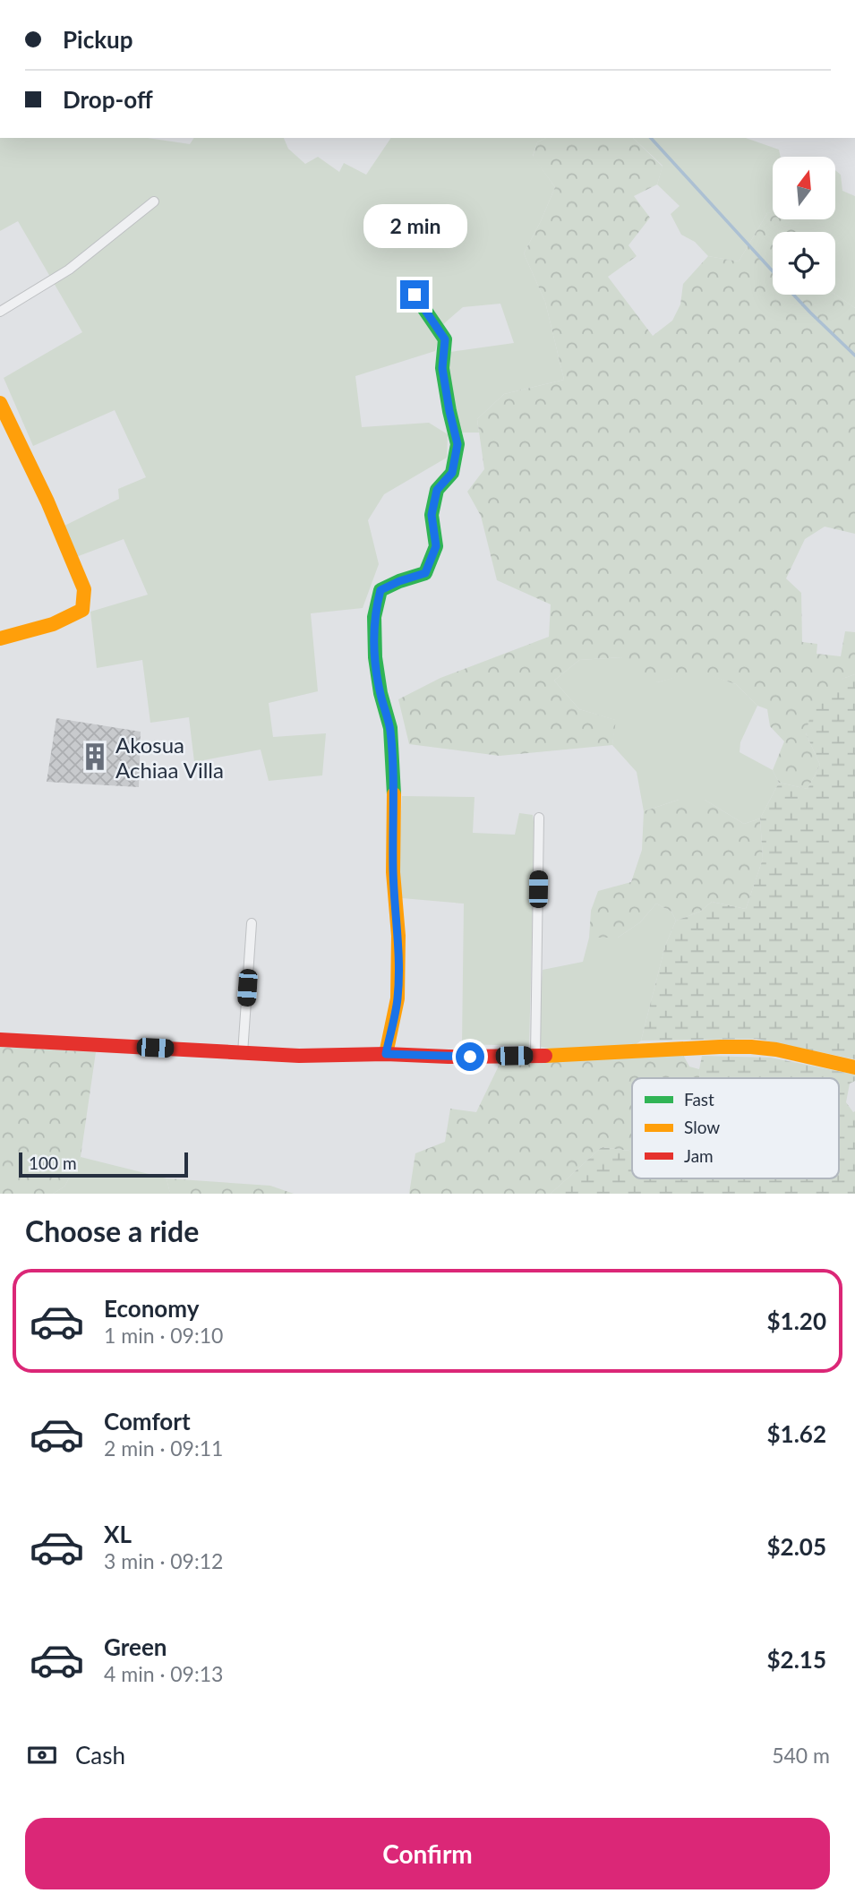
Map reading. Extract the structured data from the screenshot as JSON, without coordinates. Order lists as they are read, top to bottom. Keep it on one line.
{"places":{"building":["Akosua Achiaa Villa"]},"legend":["Fast","Slow","Jam"],"scale_bar":"100 m","north":"top","page":{"banner":["Pickup","Drop-off"],"bubble":"2 min","scale":"100 m","heading":"Choose a ride","list":[{"name":"Economy","note":"1 min · 09:10","value":"$1.20"},{"name":"Comfort","note":"2 min · 09:11","value":"$1.62"},{"name":"XL","note":"3 min · 09:12","value":"$2.05"},{"name":"Green","note":"4 min · 09:13","value":"$2.15"}],"pay":["Cash","540 m"],"buttons":"Confirm"}}
